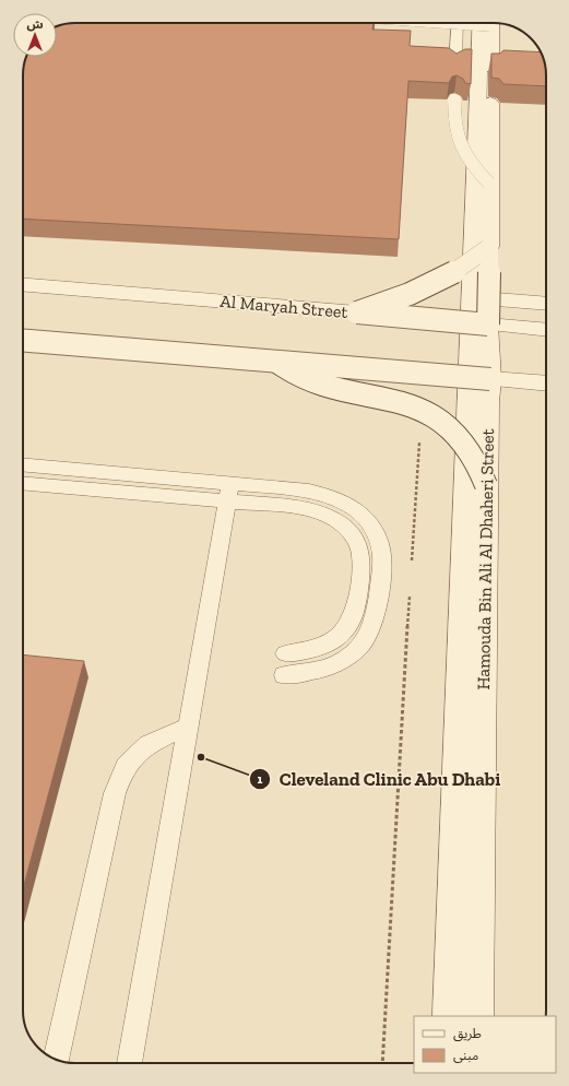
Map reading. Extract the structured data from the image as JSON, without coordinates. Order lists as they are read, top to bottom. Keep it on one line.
{"streets":{"street":["Al Maryah Street","Hamouda Bin Ali Al Dhaheri Street"]},"crossings":[["Al Maryah Street","Hamouda Bin Ali Al Dhaheri Street"]],"places":["Cleveland Clinic Abu Dhabi"],"legend":["طريق","مبنى"],"north":"top"}
